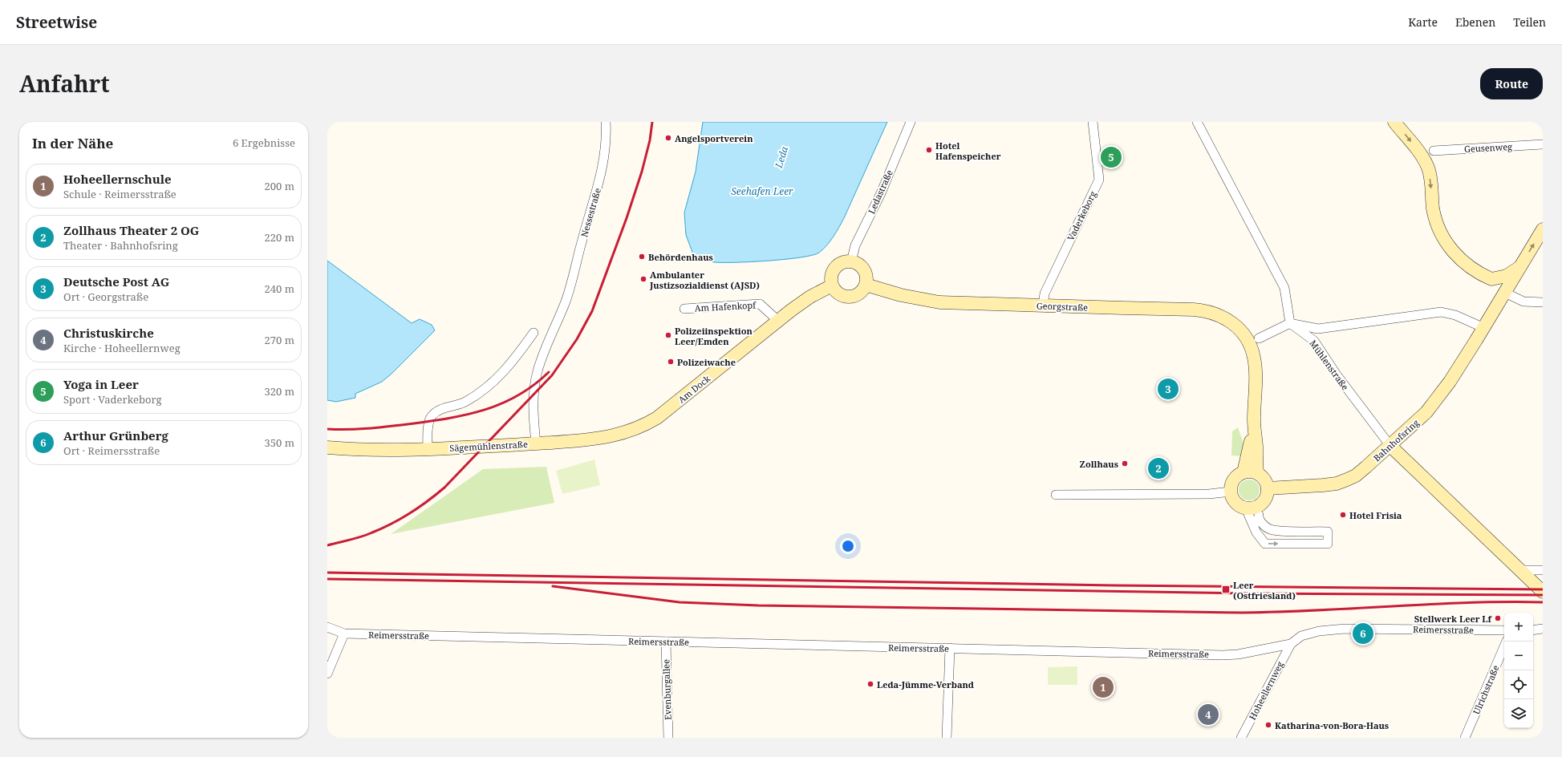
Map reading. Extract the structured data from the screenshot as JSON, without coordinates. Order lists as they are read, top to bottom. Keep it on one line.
{"streets":{"main road":["Georgstraße","Mühlenstraße","Am Dock","Bahnhofsring","Sägemühlenstraße"],"street":["Geusenweg","Ledastraße","Nessestraße","Vaderkeborg","Am Hafenkopf","Reimersstraße","Evenburgallee","Ulrichstraße","Hoheellernweg"]},"crossings":[["Ledastraße","Georgstraße"],["Ledastraße","Am Dock"],["Nessestraße","Sägemühlenstraße"],["Vaderkeborg","Georgstraße"],["Am Hafenkopf","Am Dock"],["Georgstraße","Am Dock"],["Mühlenstraße","Bahnhofsring"],["Am Dock","Sägemühlenstraße"],["Reimersstraße","Evenburgallee"],["Reimersstraße","Hoheellernweg"]],"water":["Leda","Seehafen Leer"],"places":{"other":["Angelsportverein","Hotel Hafenspeicher","Behördenhaus","Ambulanter Justizsozialdienst (AJSD)","Polizeiinspektion Leer/Emden","Polizeiwache","Zollhaus","Hotel Frisia","Stellwerk Leer Lf","Leda-Jümme-Verband","Katharina-von-Bora-Haus"],"transit":["Leer (Ostfriesland)"]},"page":{"header":"Streetwise","nav":["Karte","Ebenen","Teilen"],"title":"Anfahrt","buttons":"Route","heading":["In der Nähe","6 Ergebnisse"],"pins":["5","3","2","6","1","4"],"list":[{"mark":"1","name":"Hoheellernschule","note":"Schule · Reimersstraße","value":"200 m"},{"mark":"2","name":"Zollhaus Theater 2 OG","note":"Theater · Bahnhofsring","value":"220 m"},{"mark":"3","name":"Deutsche Post AG","note":"Ort · Georgstraße","value":"240 m"},{"mark":"4","name":"Christuskirche","note":"Kirche · Hoheellernweg","value":"270 m"},{"mark":"5","name":"Yoga in Leer","note":"Sport · Vaderkeborg","value":"320 m"},{"mark":"6","name":"Arthur Grünberg","note":"Ort · Reimersstraße","value":"350 m"}],"map_buttons":["+","−"]}}
